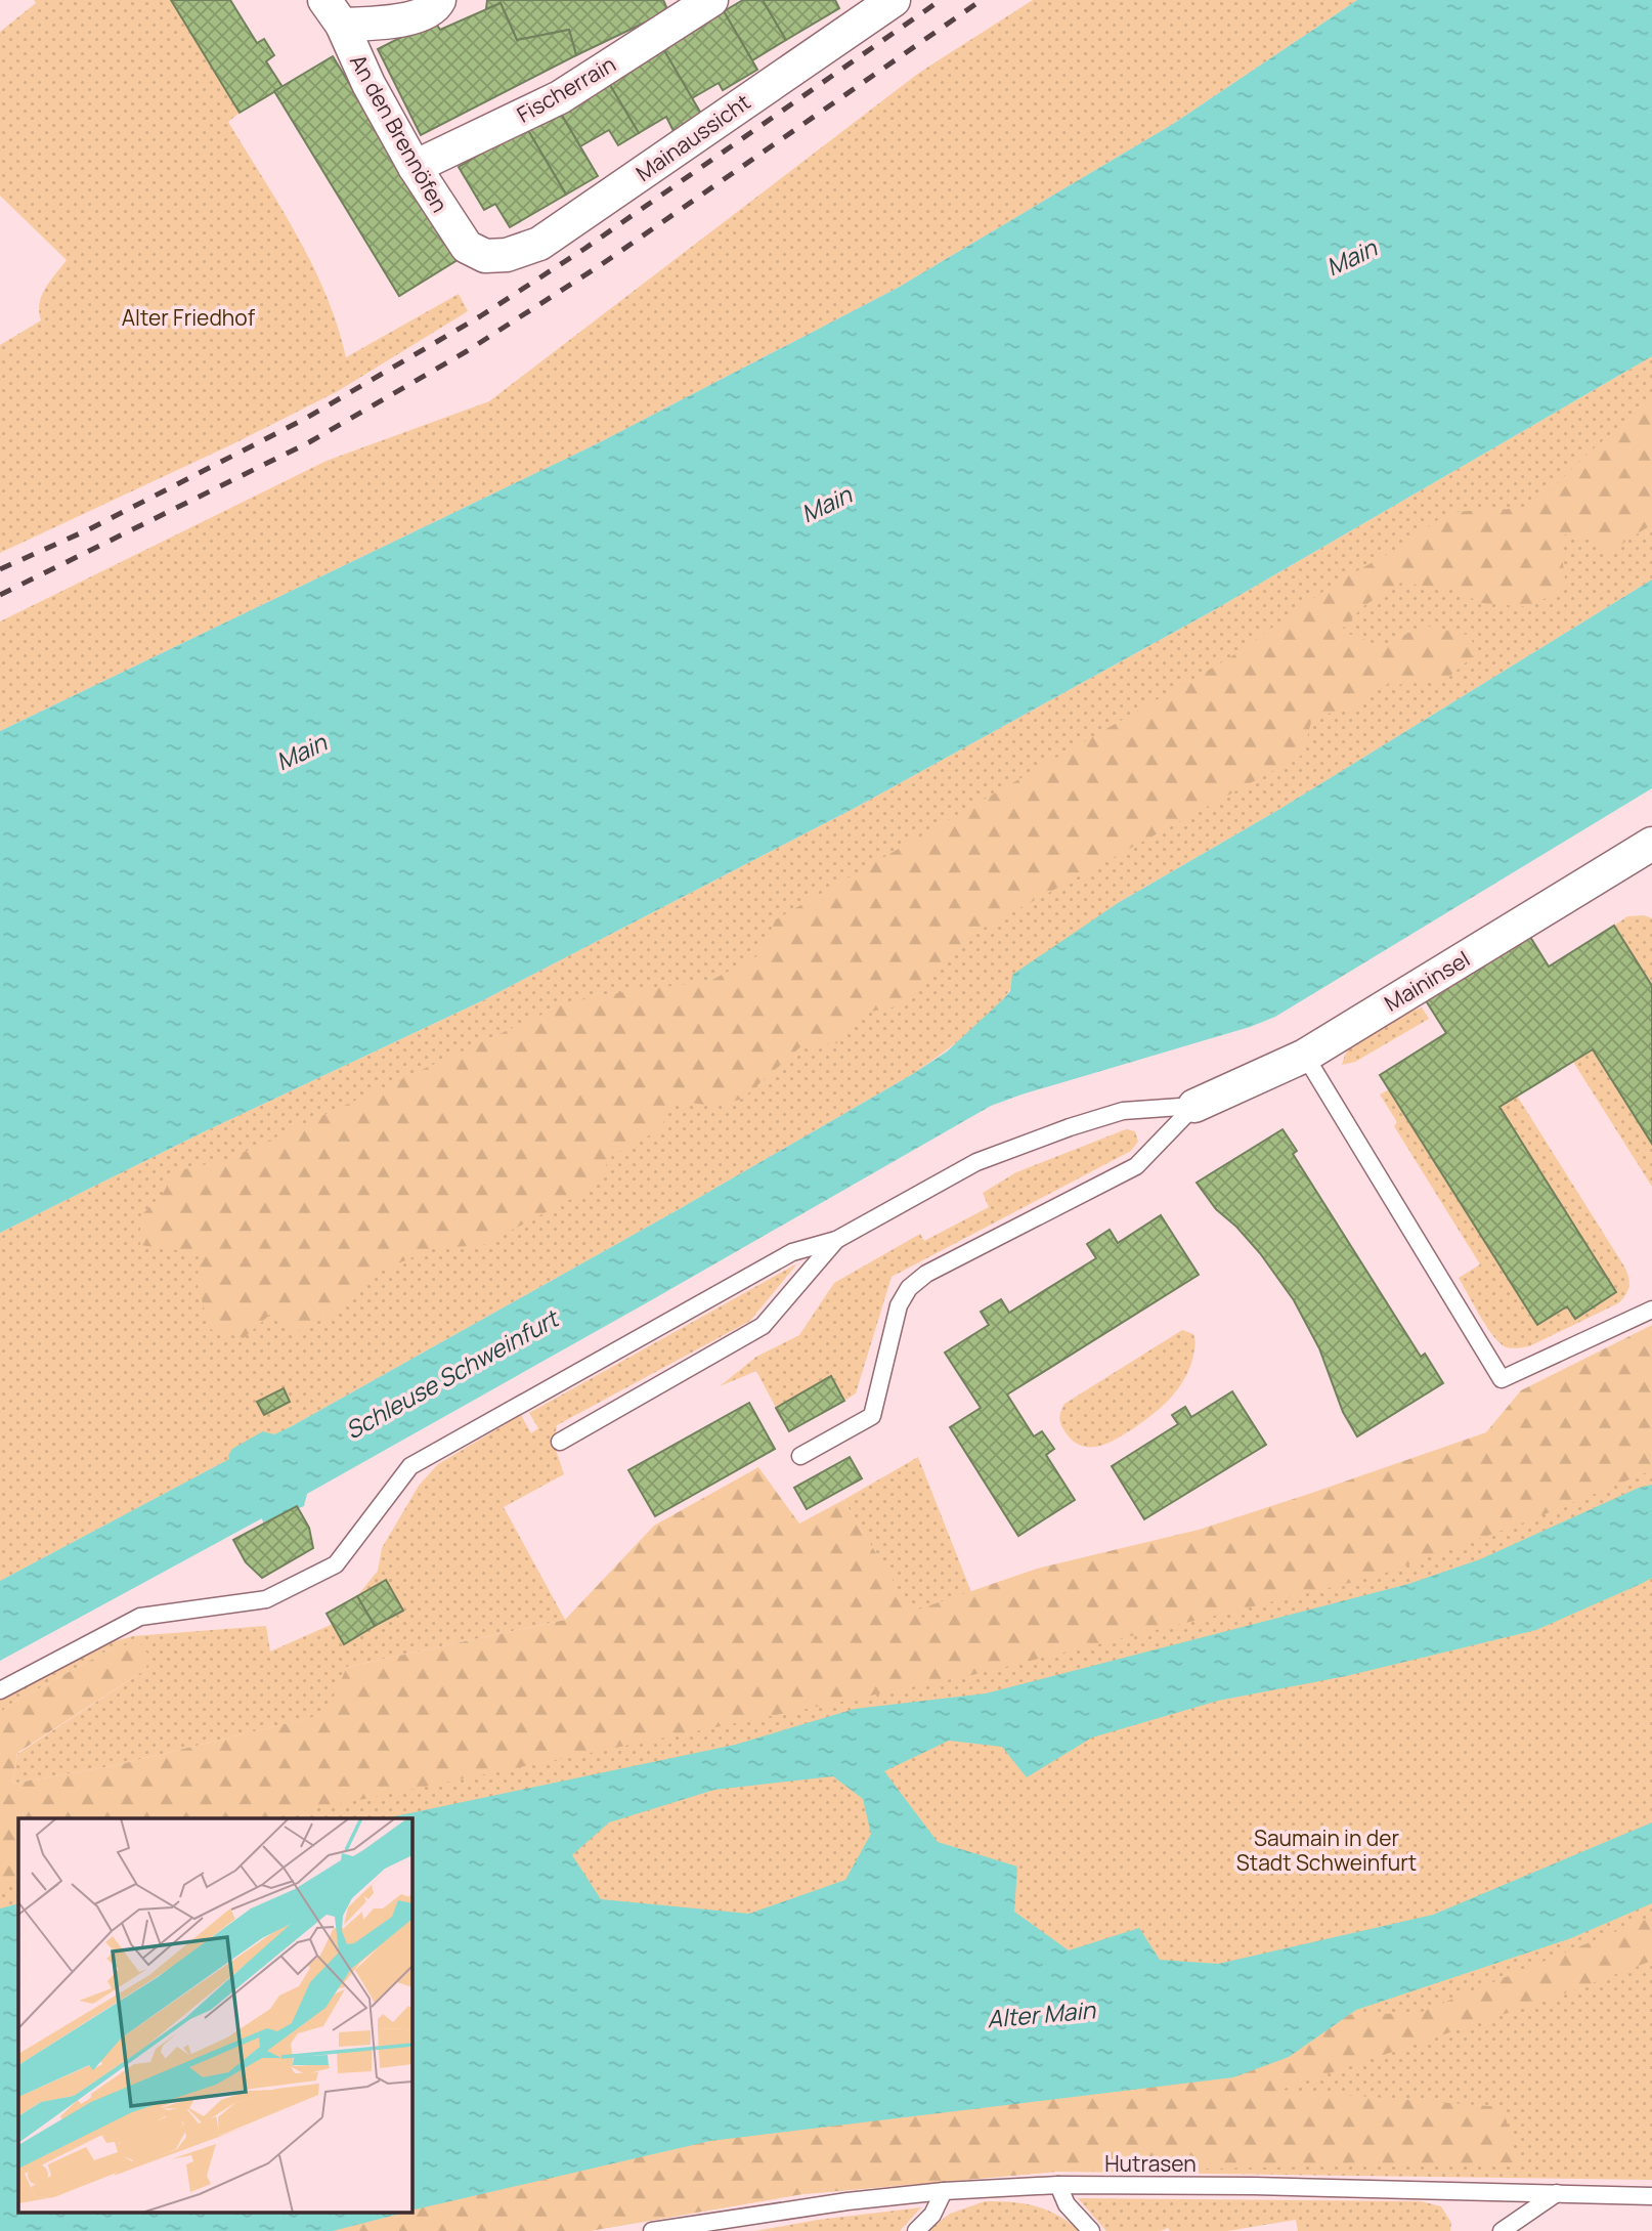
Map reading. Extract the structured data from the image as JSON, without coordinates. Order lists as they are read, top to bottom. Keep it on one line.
{"streets":{"street":["Fischerrain","An den Brennöfen","Mainaussicht","Maininsel"],"lane":["Hutrasen"]},"crossings":[["Fischerrain","An den Brennöfen"],["An den Brennöfen","Mainaussicht"]],"water":["Main","Schleuse Schweinfurt","Alter Main"],"parks":["Alter Friedhof","Saumain in der Stadt Schweinfurt"]}
